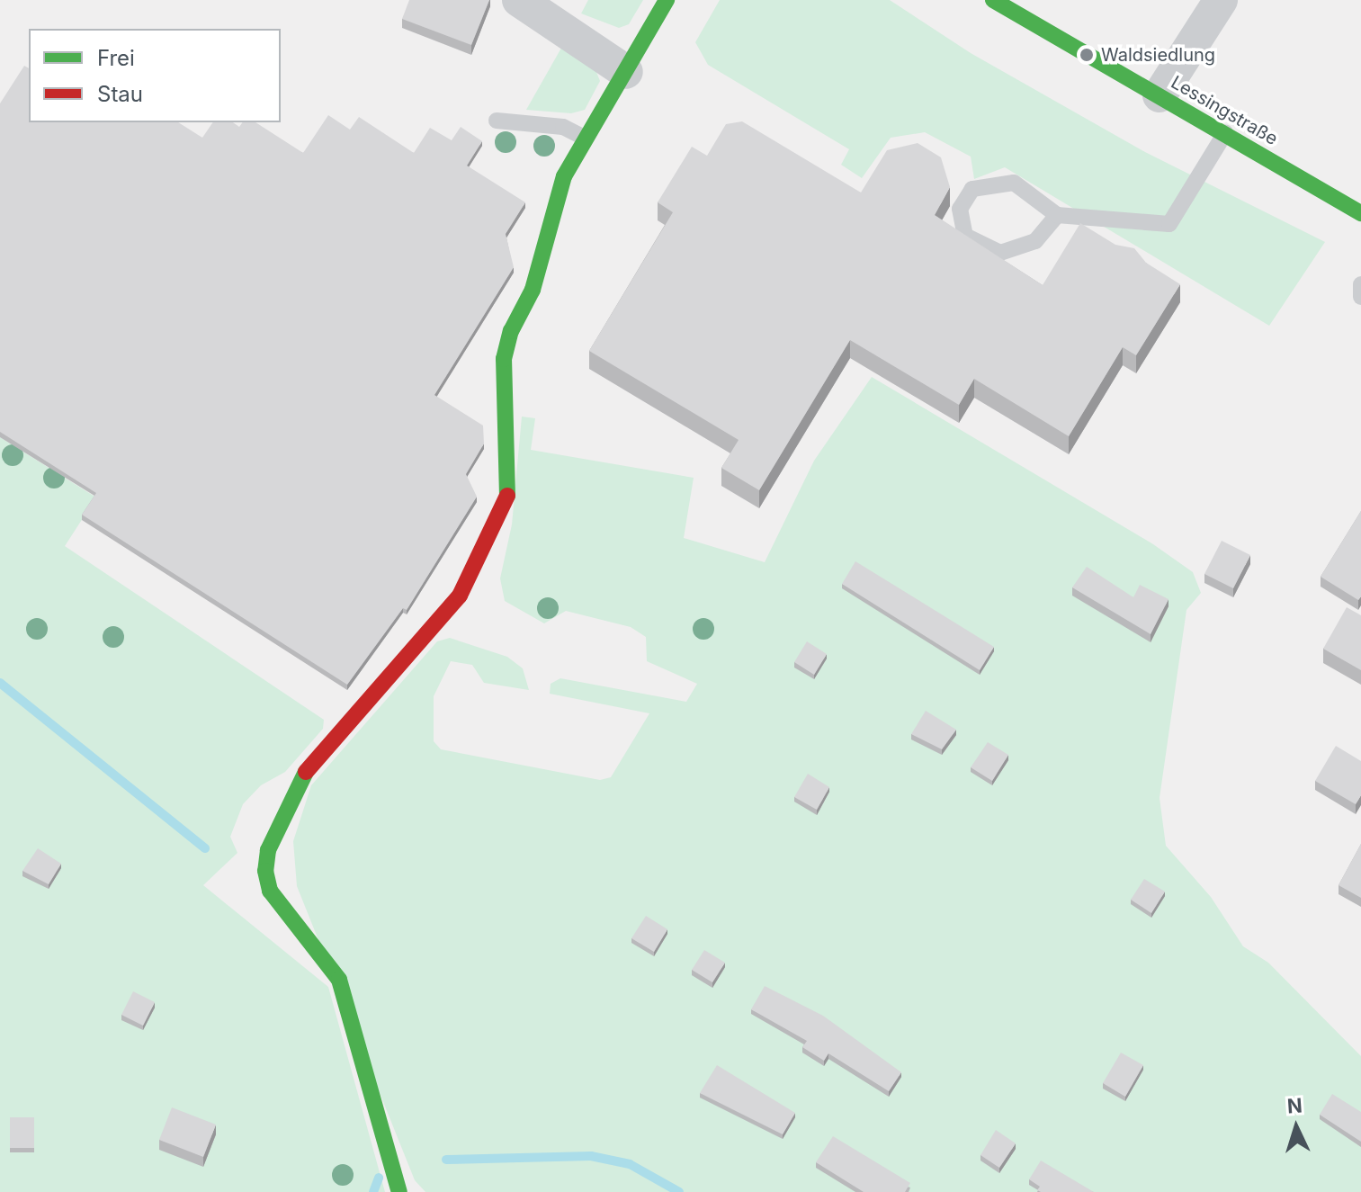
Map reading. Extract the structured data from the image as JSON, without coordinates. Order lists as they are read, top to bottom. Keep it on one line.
{"streets":{"street":["Lessingstraße"]},"places":["Waldsiedlung"],"legend":["Frei","Stau"],"north":"top"}
